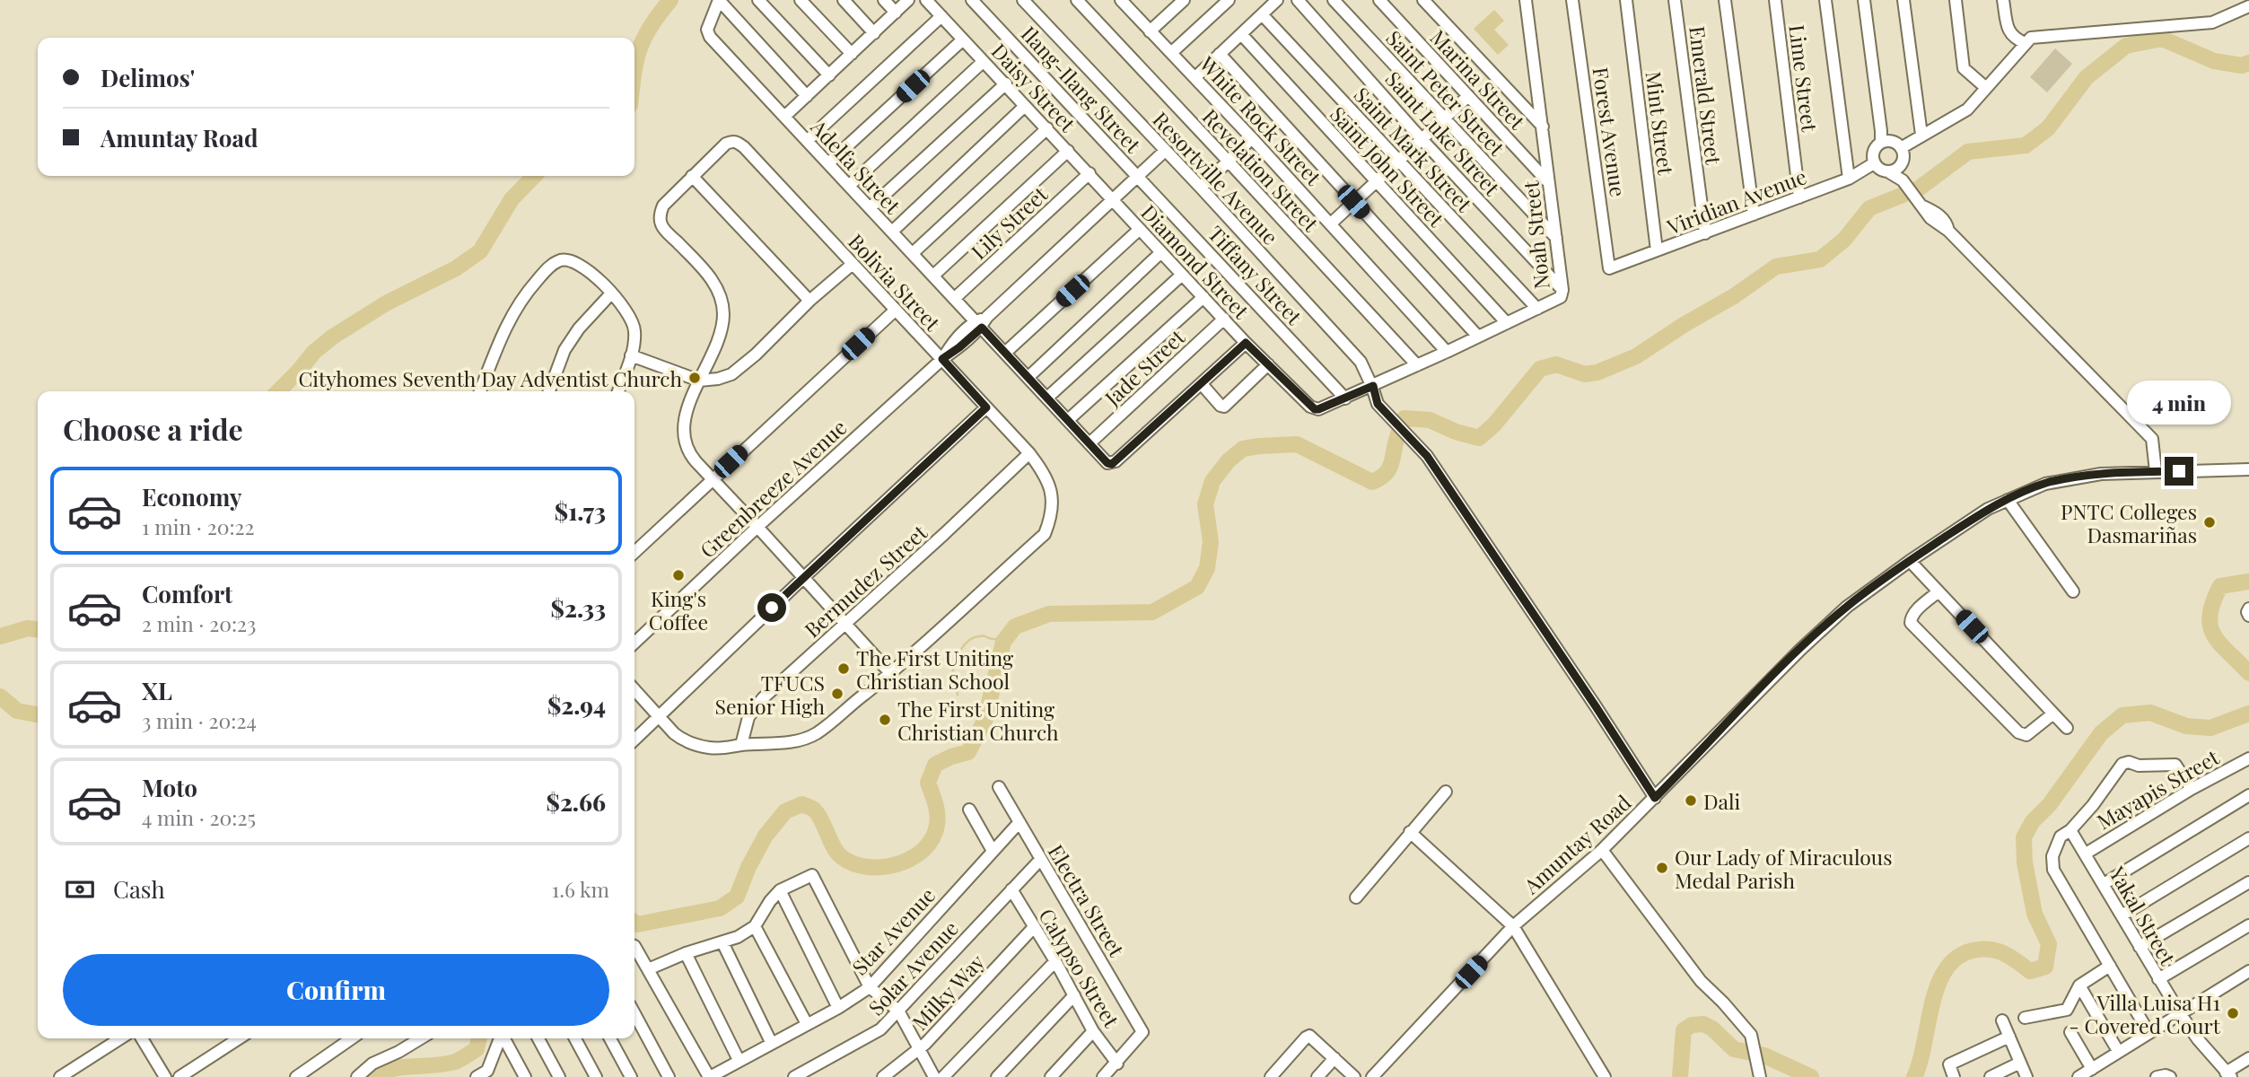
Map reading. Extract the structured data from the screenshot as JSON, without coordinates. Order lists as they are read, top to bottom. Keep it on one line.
{"streets":{"street":["Lime Street","Marina Street","Daisy Street","Ilang-Ilang Street","Saint Peter Street","Emerald Street","White Rock Street","Mint Street","Forest Avenue","Saint Luke Street","Saint Mark Street","Adelfa Street","Saint John Street","Revelation Street","Resortville Avenue","Viridian Avenue","Lily Street","Noah Street","Diamond Street","Tiffany Street","Bolivia Street","Jade Street","Greenbreeze Avenue","Bermudez Street","Mayapis Street","Amuntay Road","Electra Street","Yakal Street","Star Avenue","Solar Avenue","Calypso Street","Milky Way"]},"crossings":[["Lime Street","Viridian Avenue"],["Marina Street","Noah Street"],["Daisy Street","Lily Street"],["Daisy Street","Diamond Street"],["Daisy Street","Greenbreeze Avenue"],["Ilang-Ilang Street","Tiffany Street"],["Ilang-Ilang Street","Greenbreeze Avenue"],["Saint Peter Street","Noah Street"],["Emerald Street","Viridian Avenue"],["White Rock Street","Noah Street"],["Mint Street","Viridian Avenue"],["Forest Avenue","Viridian Avenue"],["Saint Luke Street","Noah Street"],["Saint Mark Street","Noah Street"],["Adelfa Street","Lily Street"],["Adelfa Street","Greenbreeze Avenue"],["Saint John Street","Noah Street"],["Revelation Street","Noah Street"],["Resortville Avenue","Noah Street"],["Resortville Avenue","Diamond Street"],["Resortville Avenue","Greenbreeze Avenue"],["Resortville Avenue","Amuntay Road"],["Noah Street","Diamond Street"],["Diamond Street","Tiffany Street"],["Diamond Street","Jade Street"],["Diamond Street","Greenbreeze Avenue"],["Tiffany Street","Greenbreeze Avenue"],["Bolivia Street","Greenbreeze Avenue"],["Bolivia Street","Bermudez Street"],["Mayapis Street","Yakal Street"],["Electra Street","Star Avenue"],["Electra Street","Solar Avenue"],["Electra Street","Calypso Street"],["Solar Avenue","Calypso Street"],["Calypso Street","Milky Way"]],"places":["Cityhomes Seventh Day Adventist Church","PNTC Colleges Dasmariñas","King's Coffee","The First Uniting Christian School","TFUCS Senior High","The First Uniting Christian Church","Dali","Our Lady of Miraculous Medal Parish","Villa Luisa H1 - Covered Court"],"page":{"banner":["Delimos'","Amuntay Road"],"bubble":"4 min","heading":"Choose a ride","list":[{"name":"Economy","note":"1 min · 20:22","value":"$1.73"},{"name":"Comfort","note":"2 min · 20:23","value":"$2.33"},{"name":"XL","note":"3 min · 20:24","value":"$2.94"},{"name":"Moto","note":"4 min · 20:25","value":"$2.66"}],"pay":["Cash","1.6 km"],"buttons":"Confirm"}}
